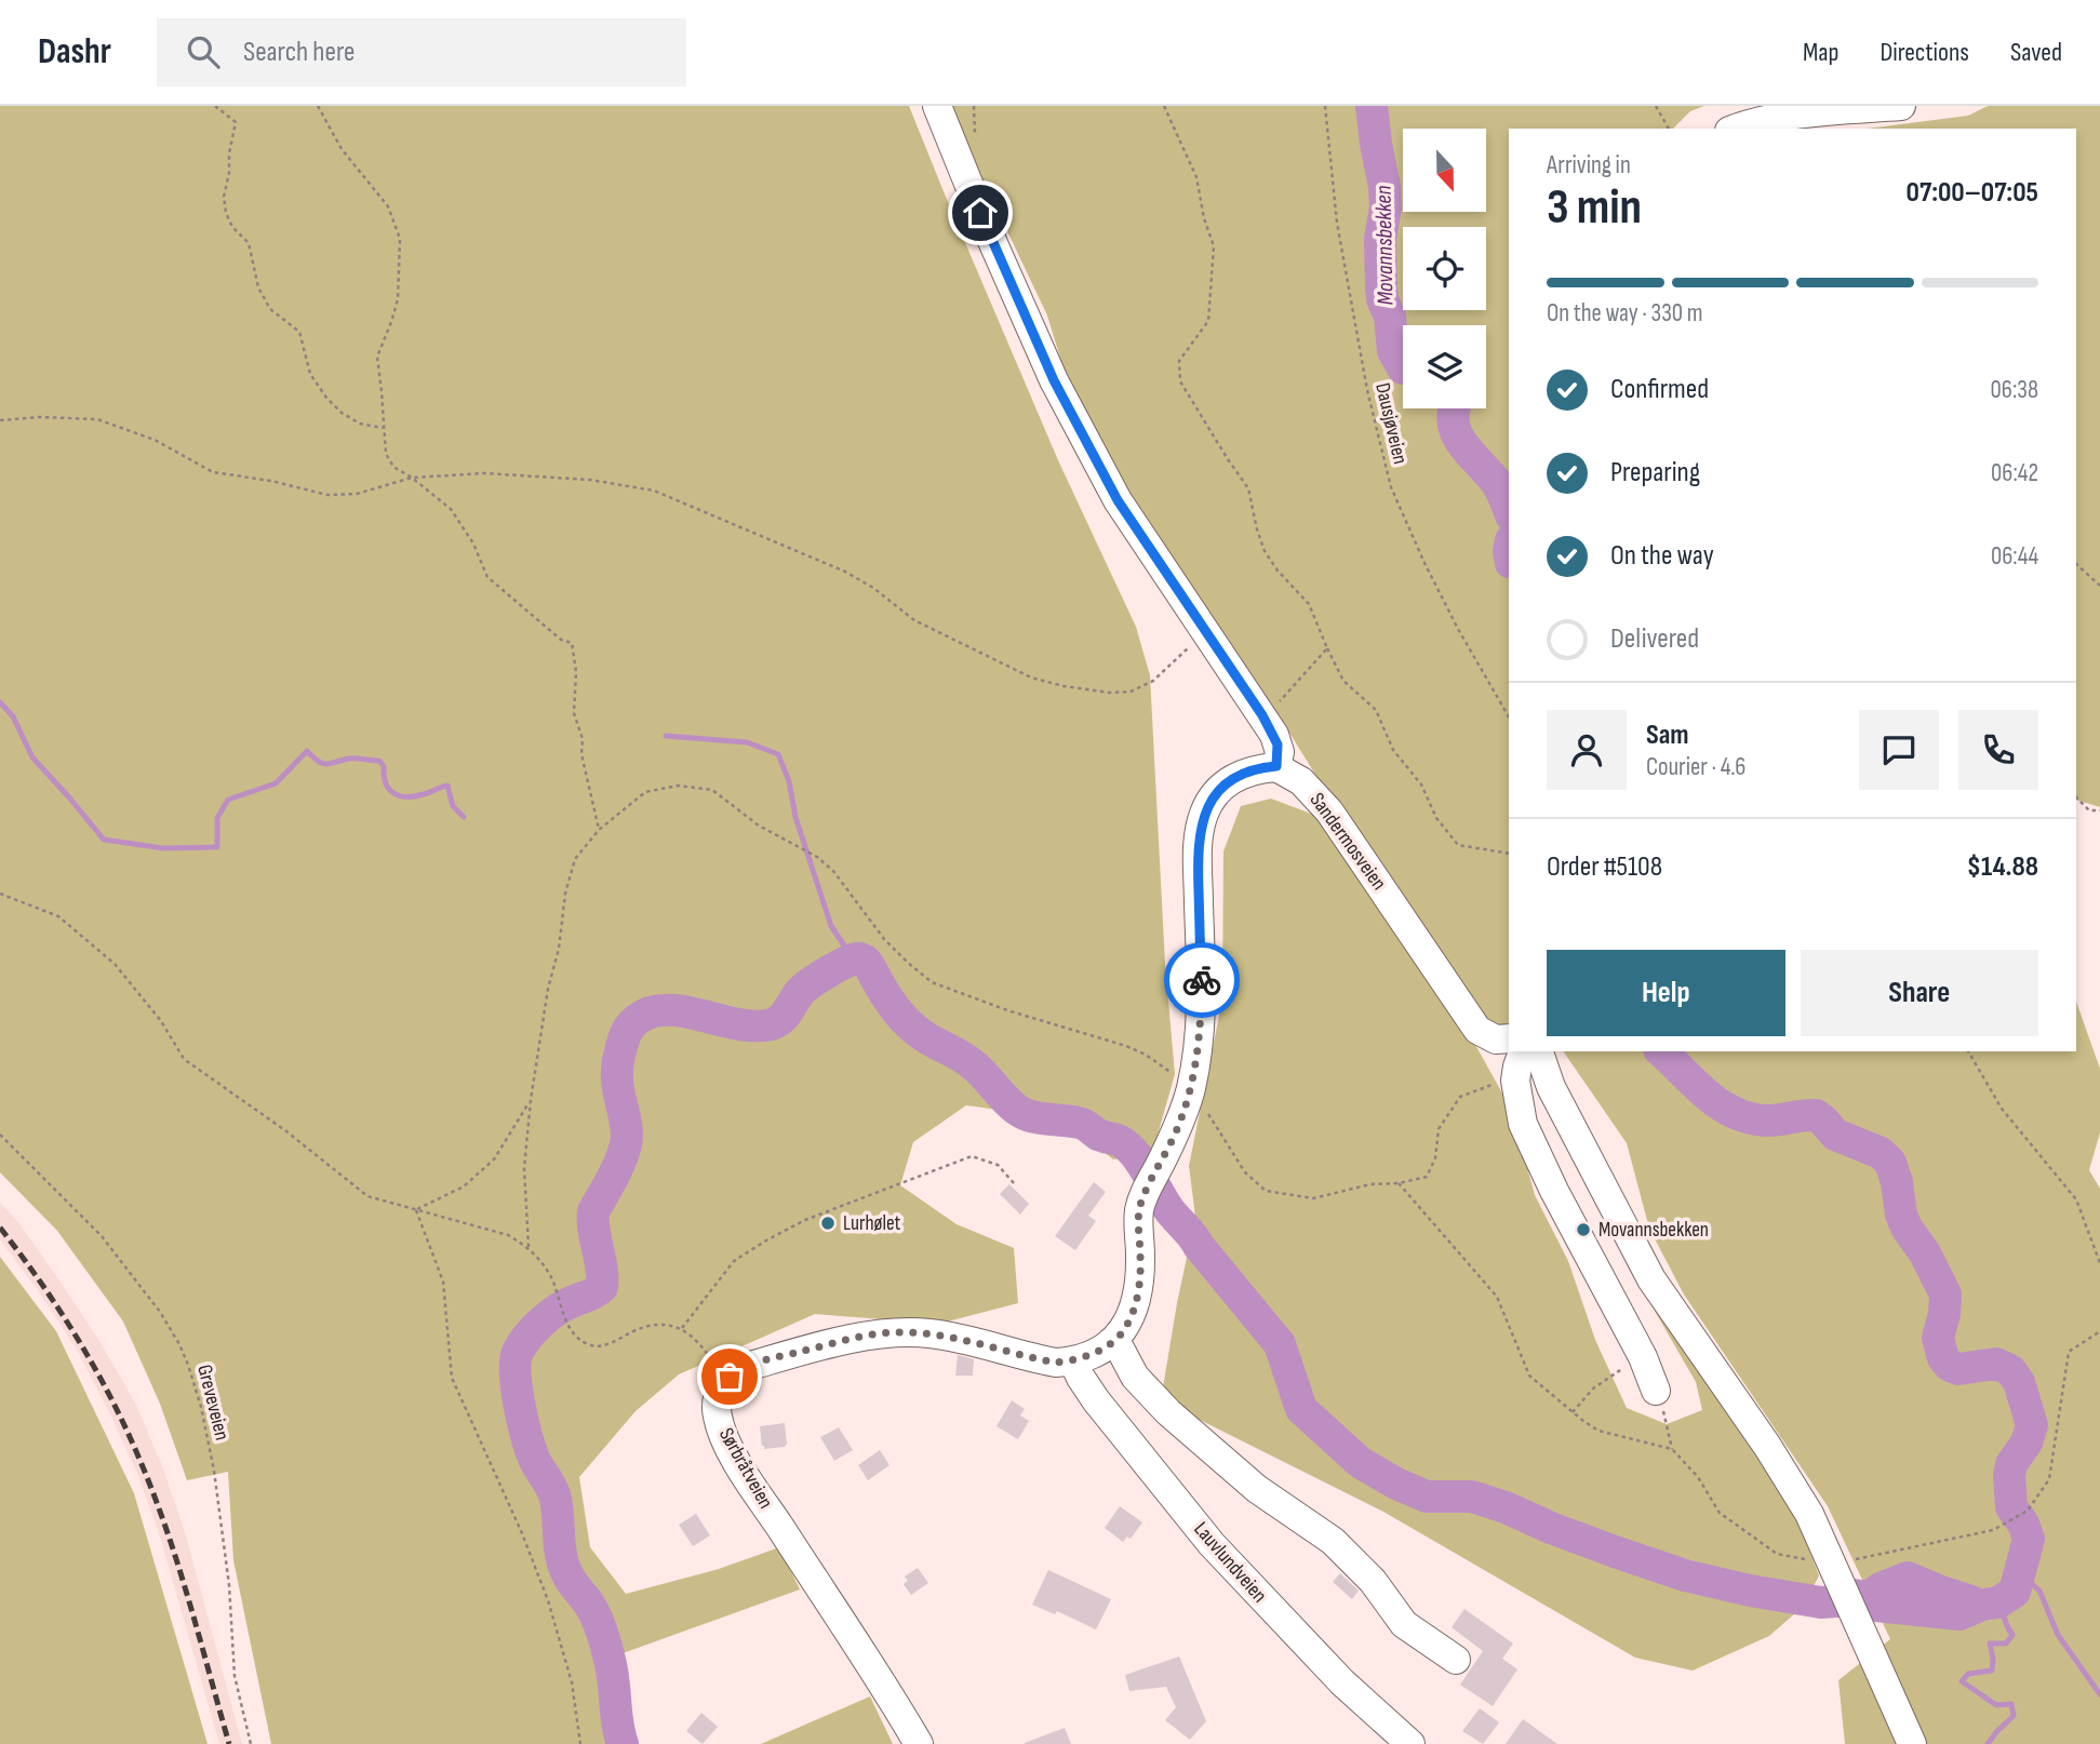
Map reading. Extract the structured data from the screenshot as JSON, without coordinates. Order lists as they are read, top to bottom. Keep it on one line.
{"streets":{"street":["Sandermosveien","Sørbråtveien","Lauvlundveien"],"path":["Dausjøveien","Greveveien"]},"crossings":[["Sørbråtveien","Lauvlundveien"]],"water":["Movannsbekken"],"places":["Lurhølet","Movannsbekken"],"north":"bottom","page":{"header":"Dashr","search":"Search here","nav":["Map","Directions","Saved"],"heading":["3 min","Arriving in","07:00–07:05"],"panel":["Sam","Courier · 4.6","Order #5108","$14.88"],"bar":"On the way · 330 m","list":[["Confirmed","06:38"],["Preparing","06:42"],["On the way","06:44"],"Delivered"],"buttons":["Help","Share"]}}
